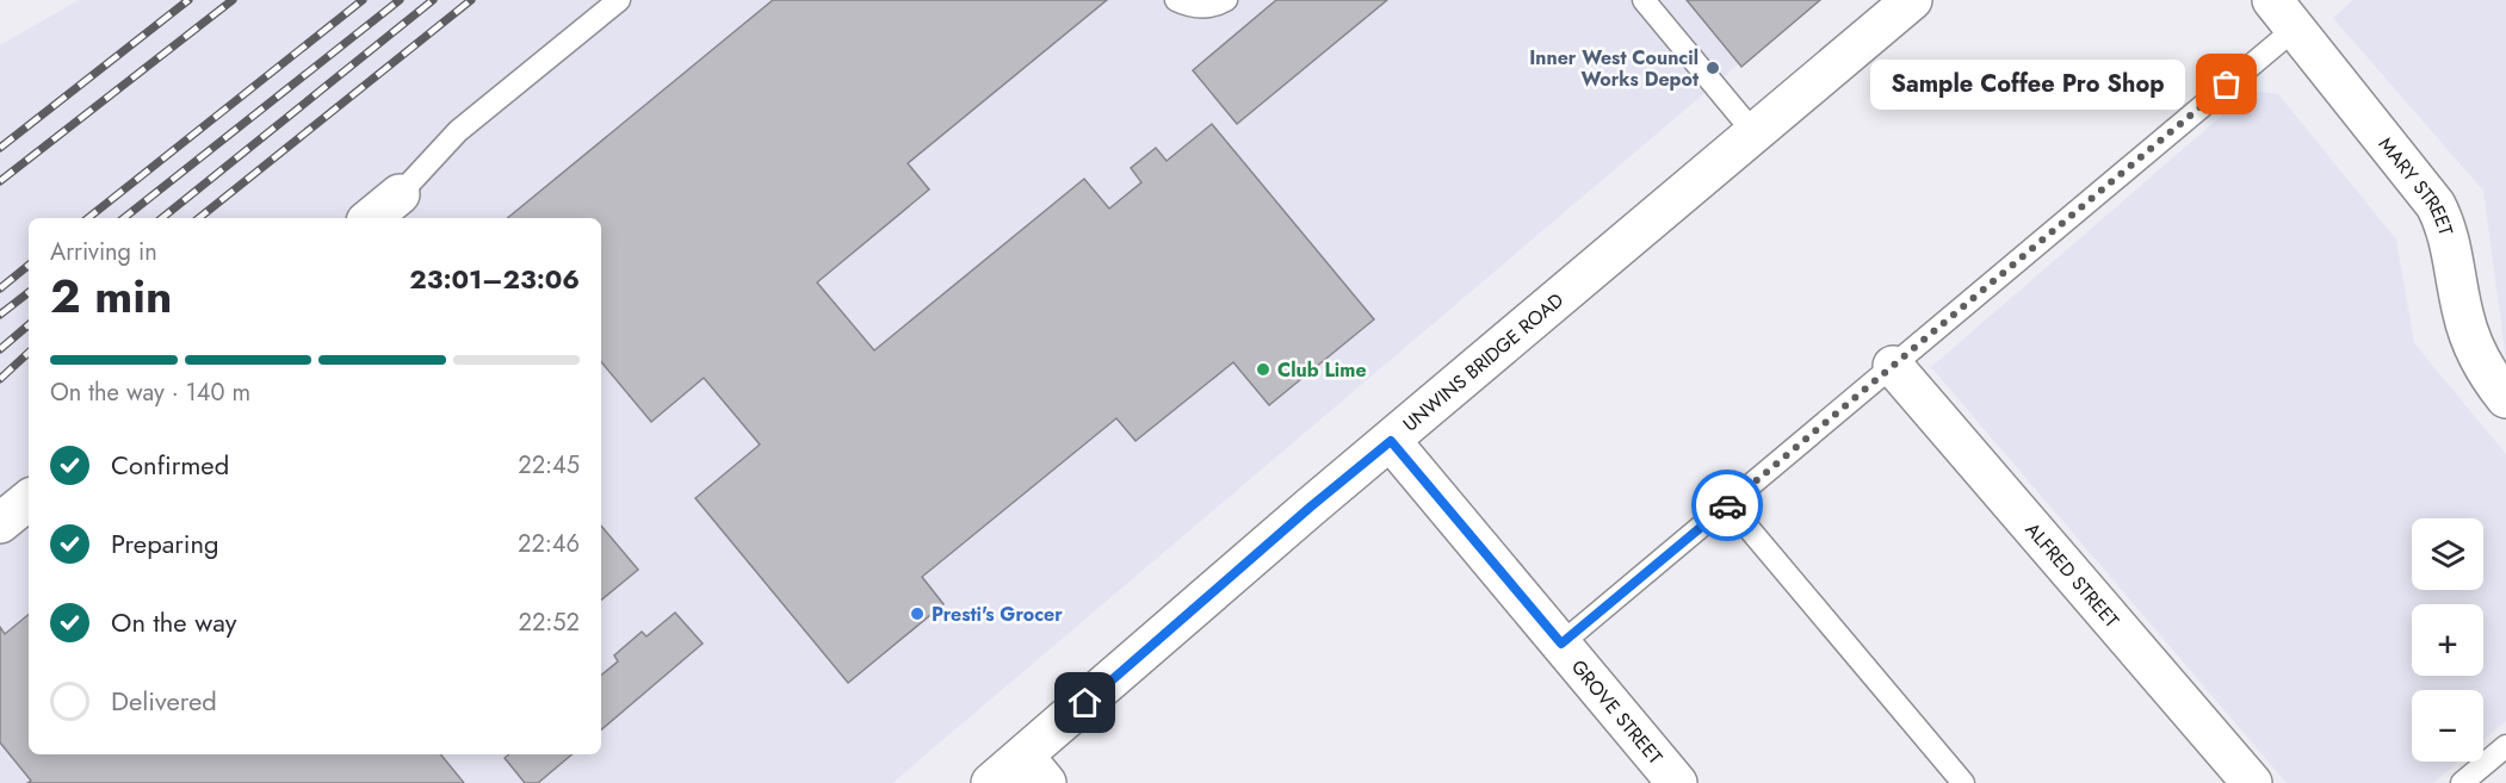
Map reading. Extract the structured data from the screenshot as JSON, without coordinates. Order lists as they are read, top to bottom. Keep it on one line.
{"streets":{"street":["MARY STREET","UNWINS BRIDGE ROAD","ALFRED STREET","GROVE STREET"]},"crossings":[["UNWINS BRIDGE ROAD","GROVE STREET"]],"places":["Inner West Council Works Depot","Sample Coffee Pro Shop","Club Lime","Presti's Grocer"],"page":{"bubble":"Sample Coffee Pro Shop","heading":["2 min","Arriving in","23:01–23:06"],"bar":"On the way · 140 m","list":[["Confirmed","22:45"],["Preparing","22:46"],["On the way","22:52"],"Delivered"],"map_buttons":["+","−"]}}
